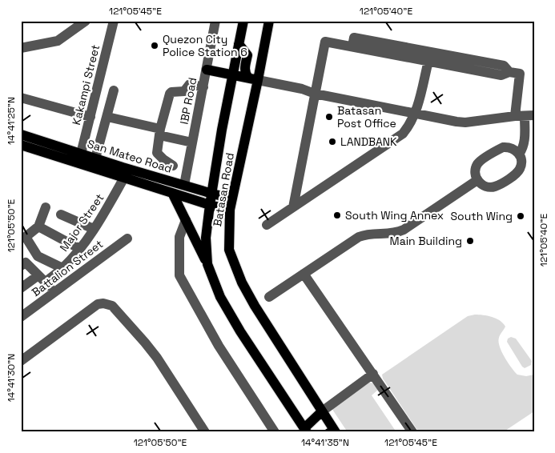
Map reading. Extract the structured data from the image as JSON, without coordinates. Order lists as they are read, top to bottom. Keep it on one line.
{"streets":{"main road":["San Mateo Road","Batasan Road"],"street":["Kakampi Street","IBP Road","Major Street","Battalion Street"]},"crossings":[["Kakampi Street","San Mateo Road"],["IBP Road","San Mateo Road"],["San Mateo Road","Batasan Road"],["San Mateo Road","Major Street"]],"places":["Quezon City Police Station 6","Batasan Post Office","LANDBANK","South Wing Annex","South Wing","Main Building"],"coordinates":["121°05'45\"E","121°05'40\"E","14°41'25\"N","121°05'50\"E","14°41'30\"N","14°41'35\"N"]}
